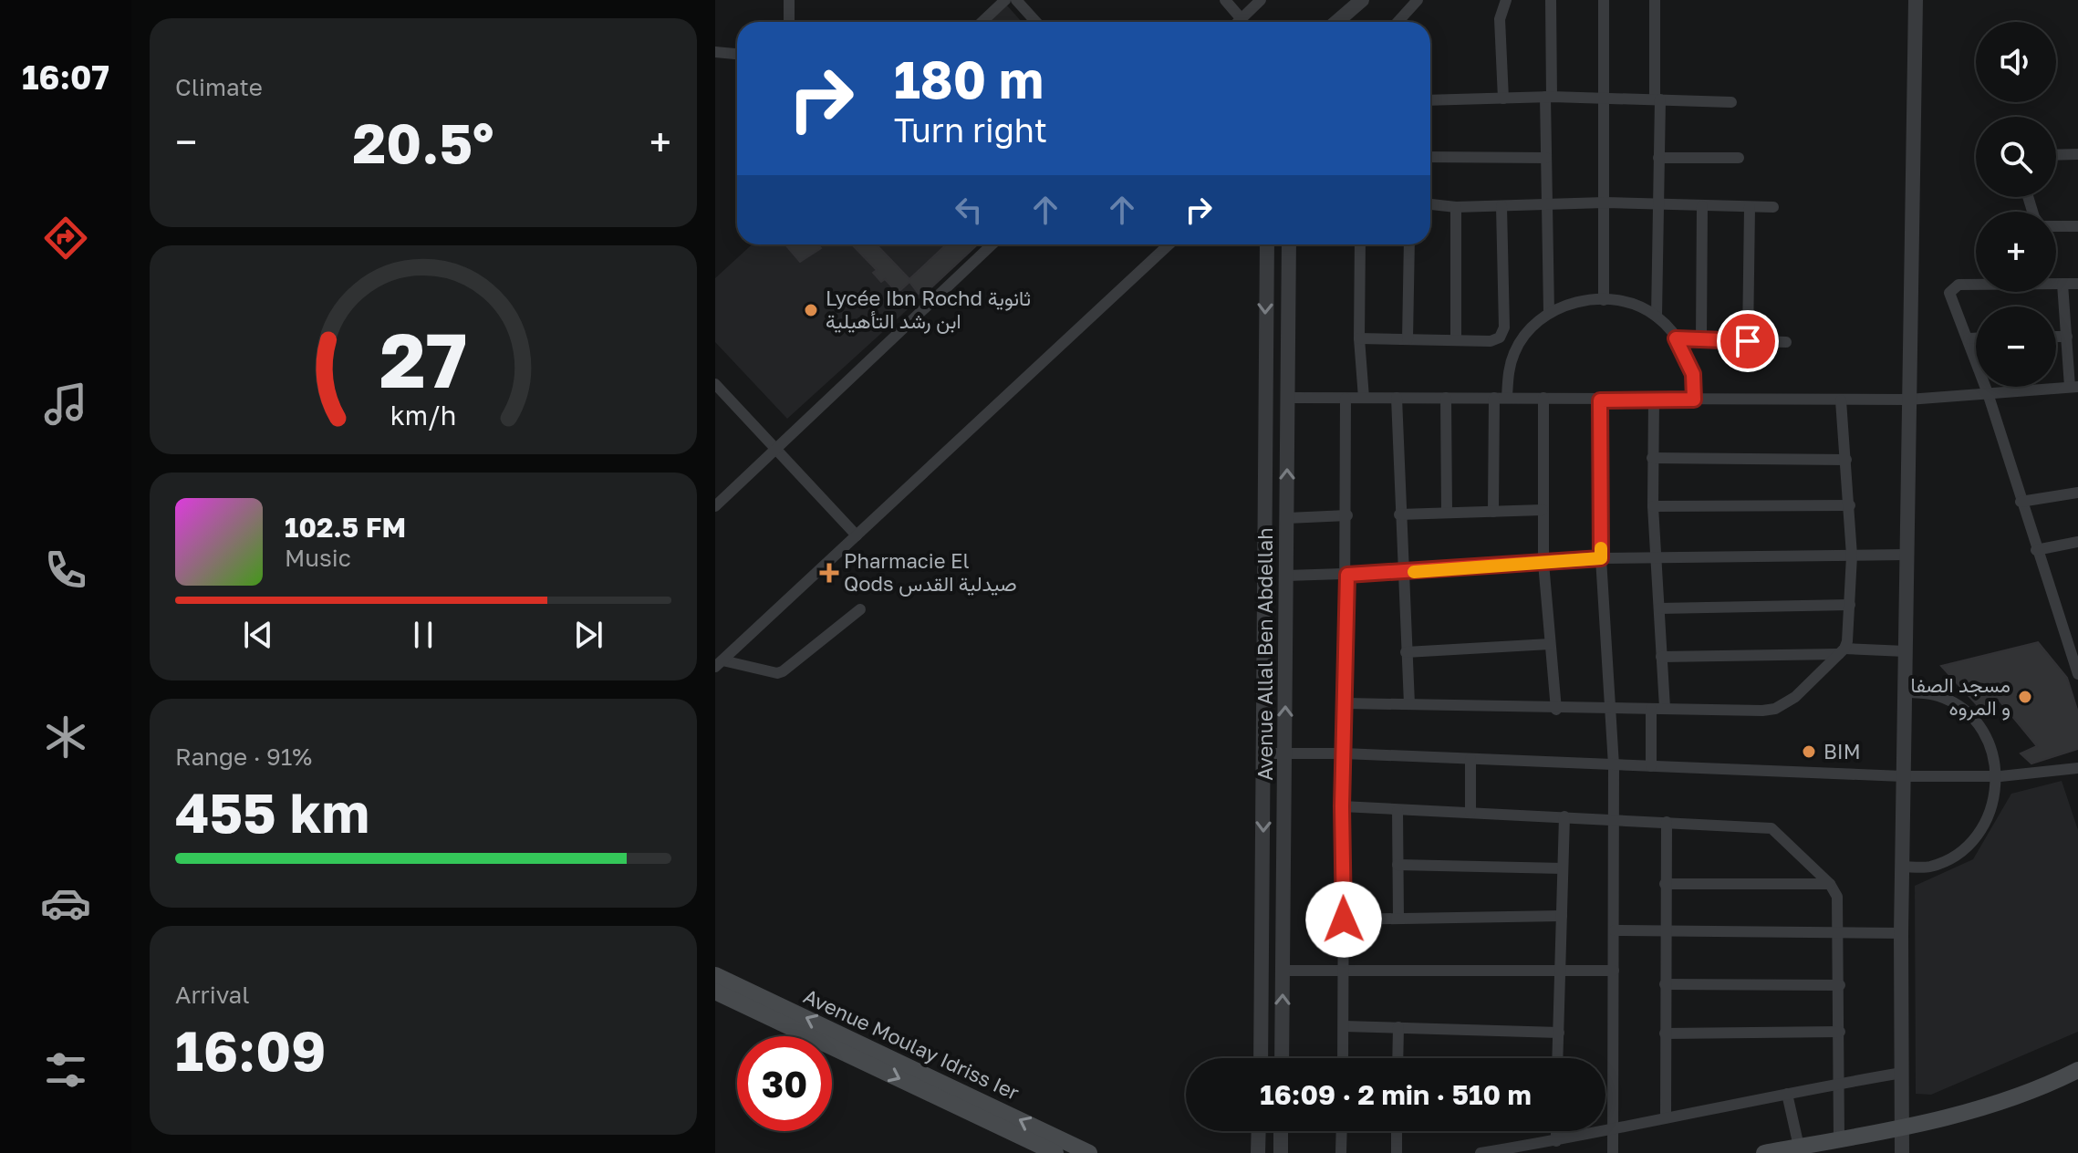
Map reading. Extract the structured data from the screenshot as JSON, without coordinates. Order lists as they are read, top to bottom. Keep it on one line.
{"streets":{"main road":["Avenue Moulay Idriss Ier"],"street":["Avenue Allal Ben Abdellah"]},"places":{"other":["Lycée Ibn Rochd ثانوية ابن رشد التأهيلية","مسجد الصفا و المروه","BIM"],"health":["Pharmacie El Qods صيدلية القدس"]},"page":{"tabs":"16:07","tile":["Climate",["Range · 91%","455 km"],["Arrival","16:09"]],"map_buttons":["+","−"],"turn":["180 m","Turn right"],"heat":["−","20.5°","+"],"song":["102.5 FM","Music"],"limit":"30","trip":"16:09 · 2 min · 510 m","gauge":["27","km/h"]}}
